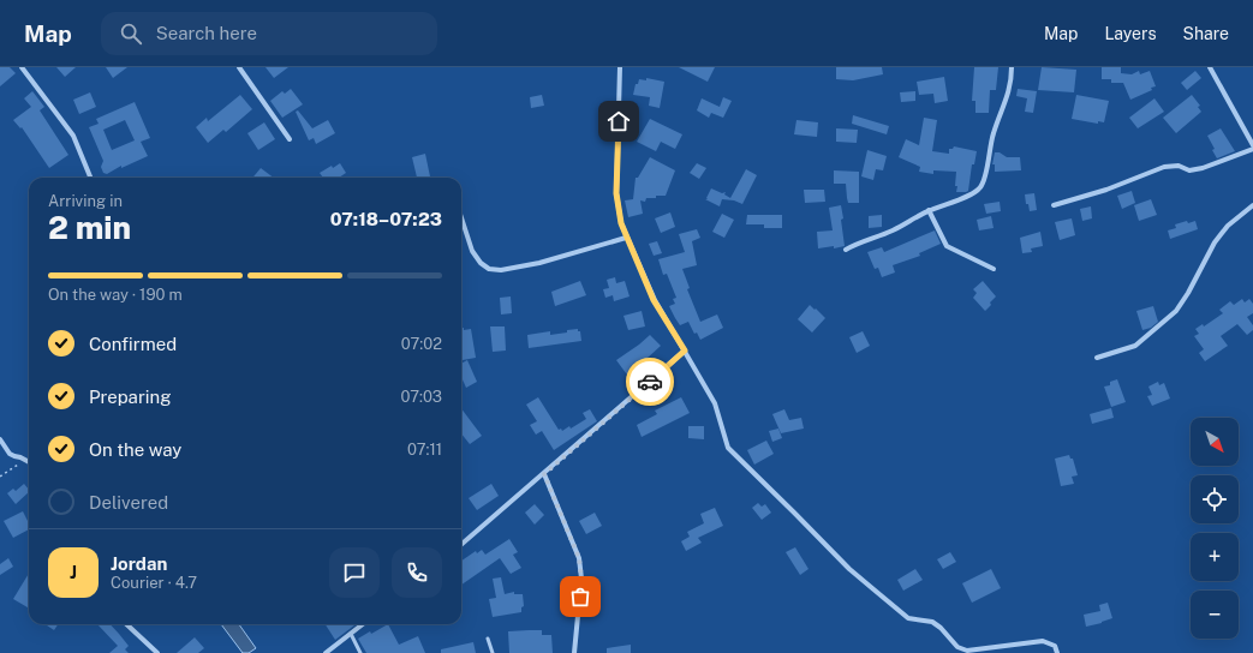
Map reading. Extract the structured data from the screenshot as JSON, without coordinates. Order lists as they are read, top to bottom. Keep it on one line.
{"north":"bottom right","page":{"header":"Map","search":"Search here","nav":["Map","Layers","Share"],"heading":["2 min","Arriving in","07:18–07:23"],"panel":["Jordan","Courier · 4.7"],"bar":"On the way · 190 m","list":[["Confirmed","07:02"],["Preparing","07:03"],["On the way","07:11"],"Delivered"],"map_buttons":["+","−"],"round":"J"}}
